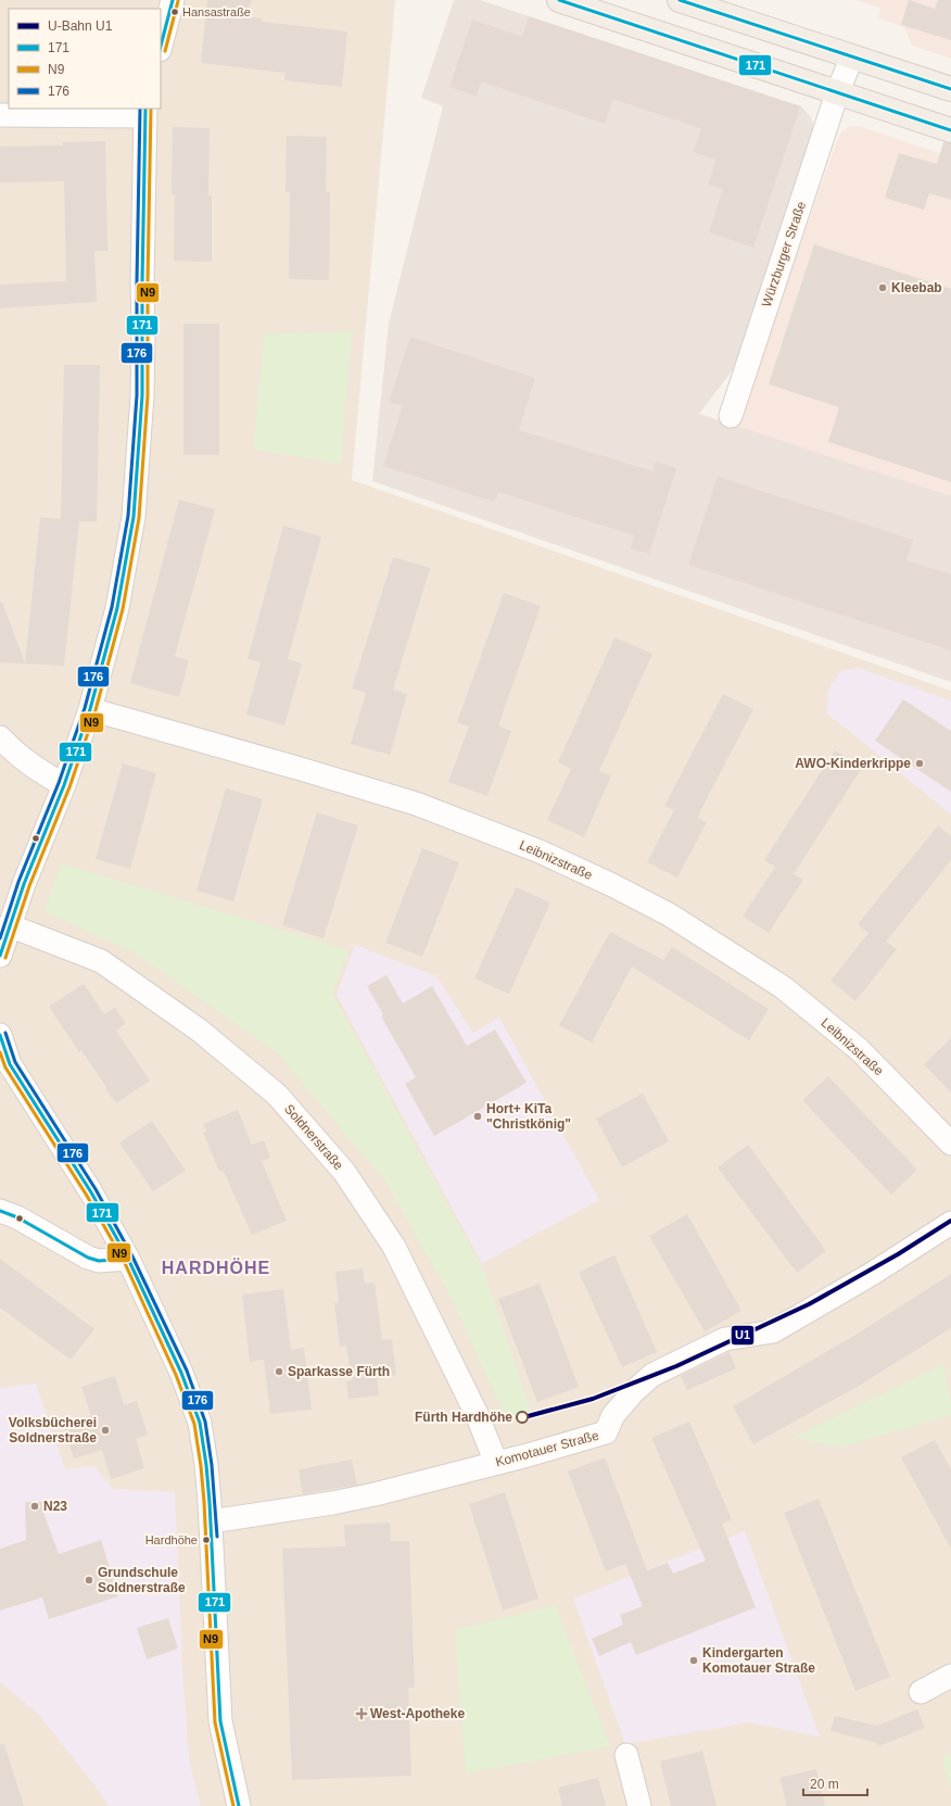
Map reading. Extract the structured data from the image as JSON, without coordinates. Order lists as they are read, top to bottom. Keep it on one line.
{"streets":{"street":["Würzburger Straße","Leibnizstraße","Soldnerstraße","Komotauer Straße"]},"crossings":[["Soldnerstraße","Komotauer Straße"]],"districts":["HARDHÖHE"],"places":{"other":["Hansastraße","Kleebab","AWO-Kinderkrippe","Hort+ KiTa \"Christkönig\"","Sparkasse Fürth","Fürth Hardhöhe","Volksbücherei Soldnerstraße","N23","Hardhöhe","Grundschule Soldnerstraße","Kindergarten Komotauer Straße"],"health":["West-Apotheke"]},"lines":["transit line 171","transit line N9","transit line 176","metro line U1"],"legend":["U-Bahn U1","171","N9","176"],"scale_bar":"20 m"}
